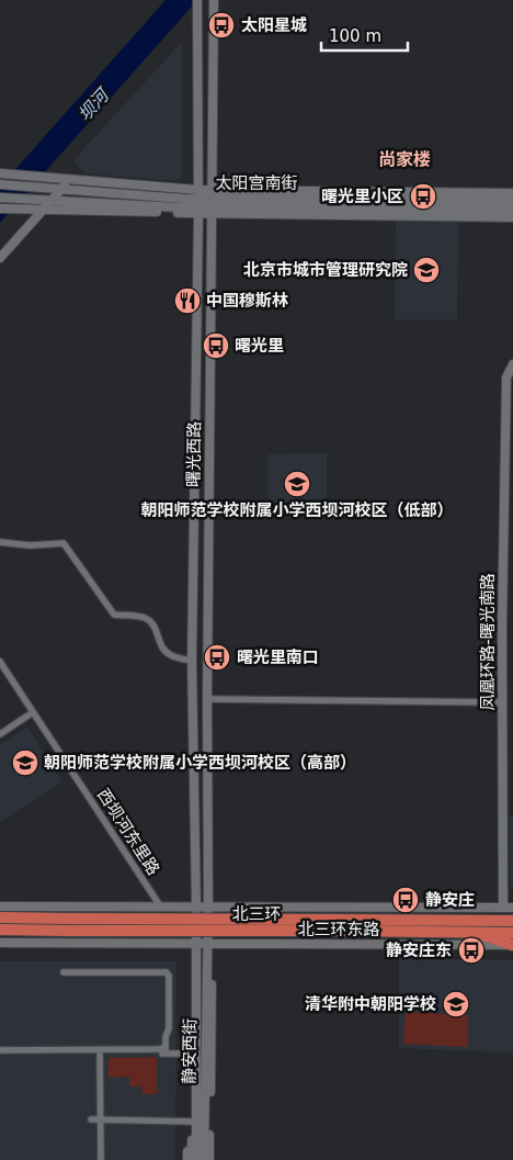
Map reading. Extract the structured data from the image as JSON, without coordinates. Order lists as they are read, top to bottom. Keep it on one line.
{"streets":{"highway":["北三环"],"main road":["太阳宫南街","曙光西路","凤凰环路-曙光南路","北三环东路","静安西街"],"street":["西坝河东里路"]},"crossings":[["太阳宫南街","曙光西路"],["曙光西路","北三环东路"],["曙光西路","静安西街"],["凤凰环路-曙光南路","北三环东路"],["北三环东路","静安西街"]],"districts":["尚家楼"],"water":["坝河"],"places":{"bus stop":["太阳星城","曙光里小区","曙光里","曙光里南口","静安庄","静安庄东"],"school or university":["北京市城市管理研究院","朝阳师范学校附属小学西坝河校区（低部）","朝阳师范学校附属小学西坝河校区（高部）","清华附中朝阳学校"],"restaurant":["中国穆斯林"]},"scale_bar":"100 m"}
